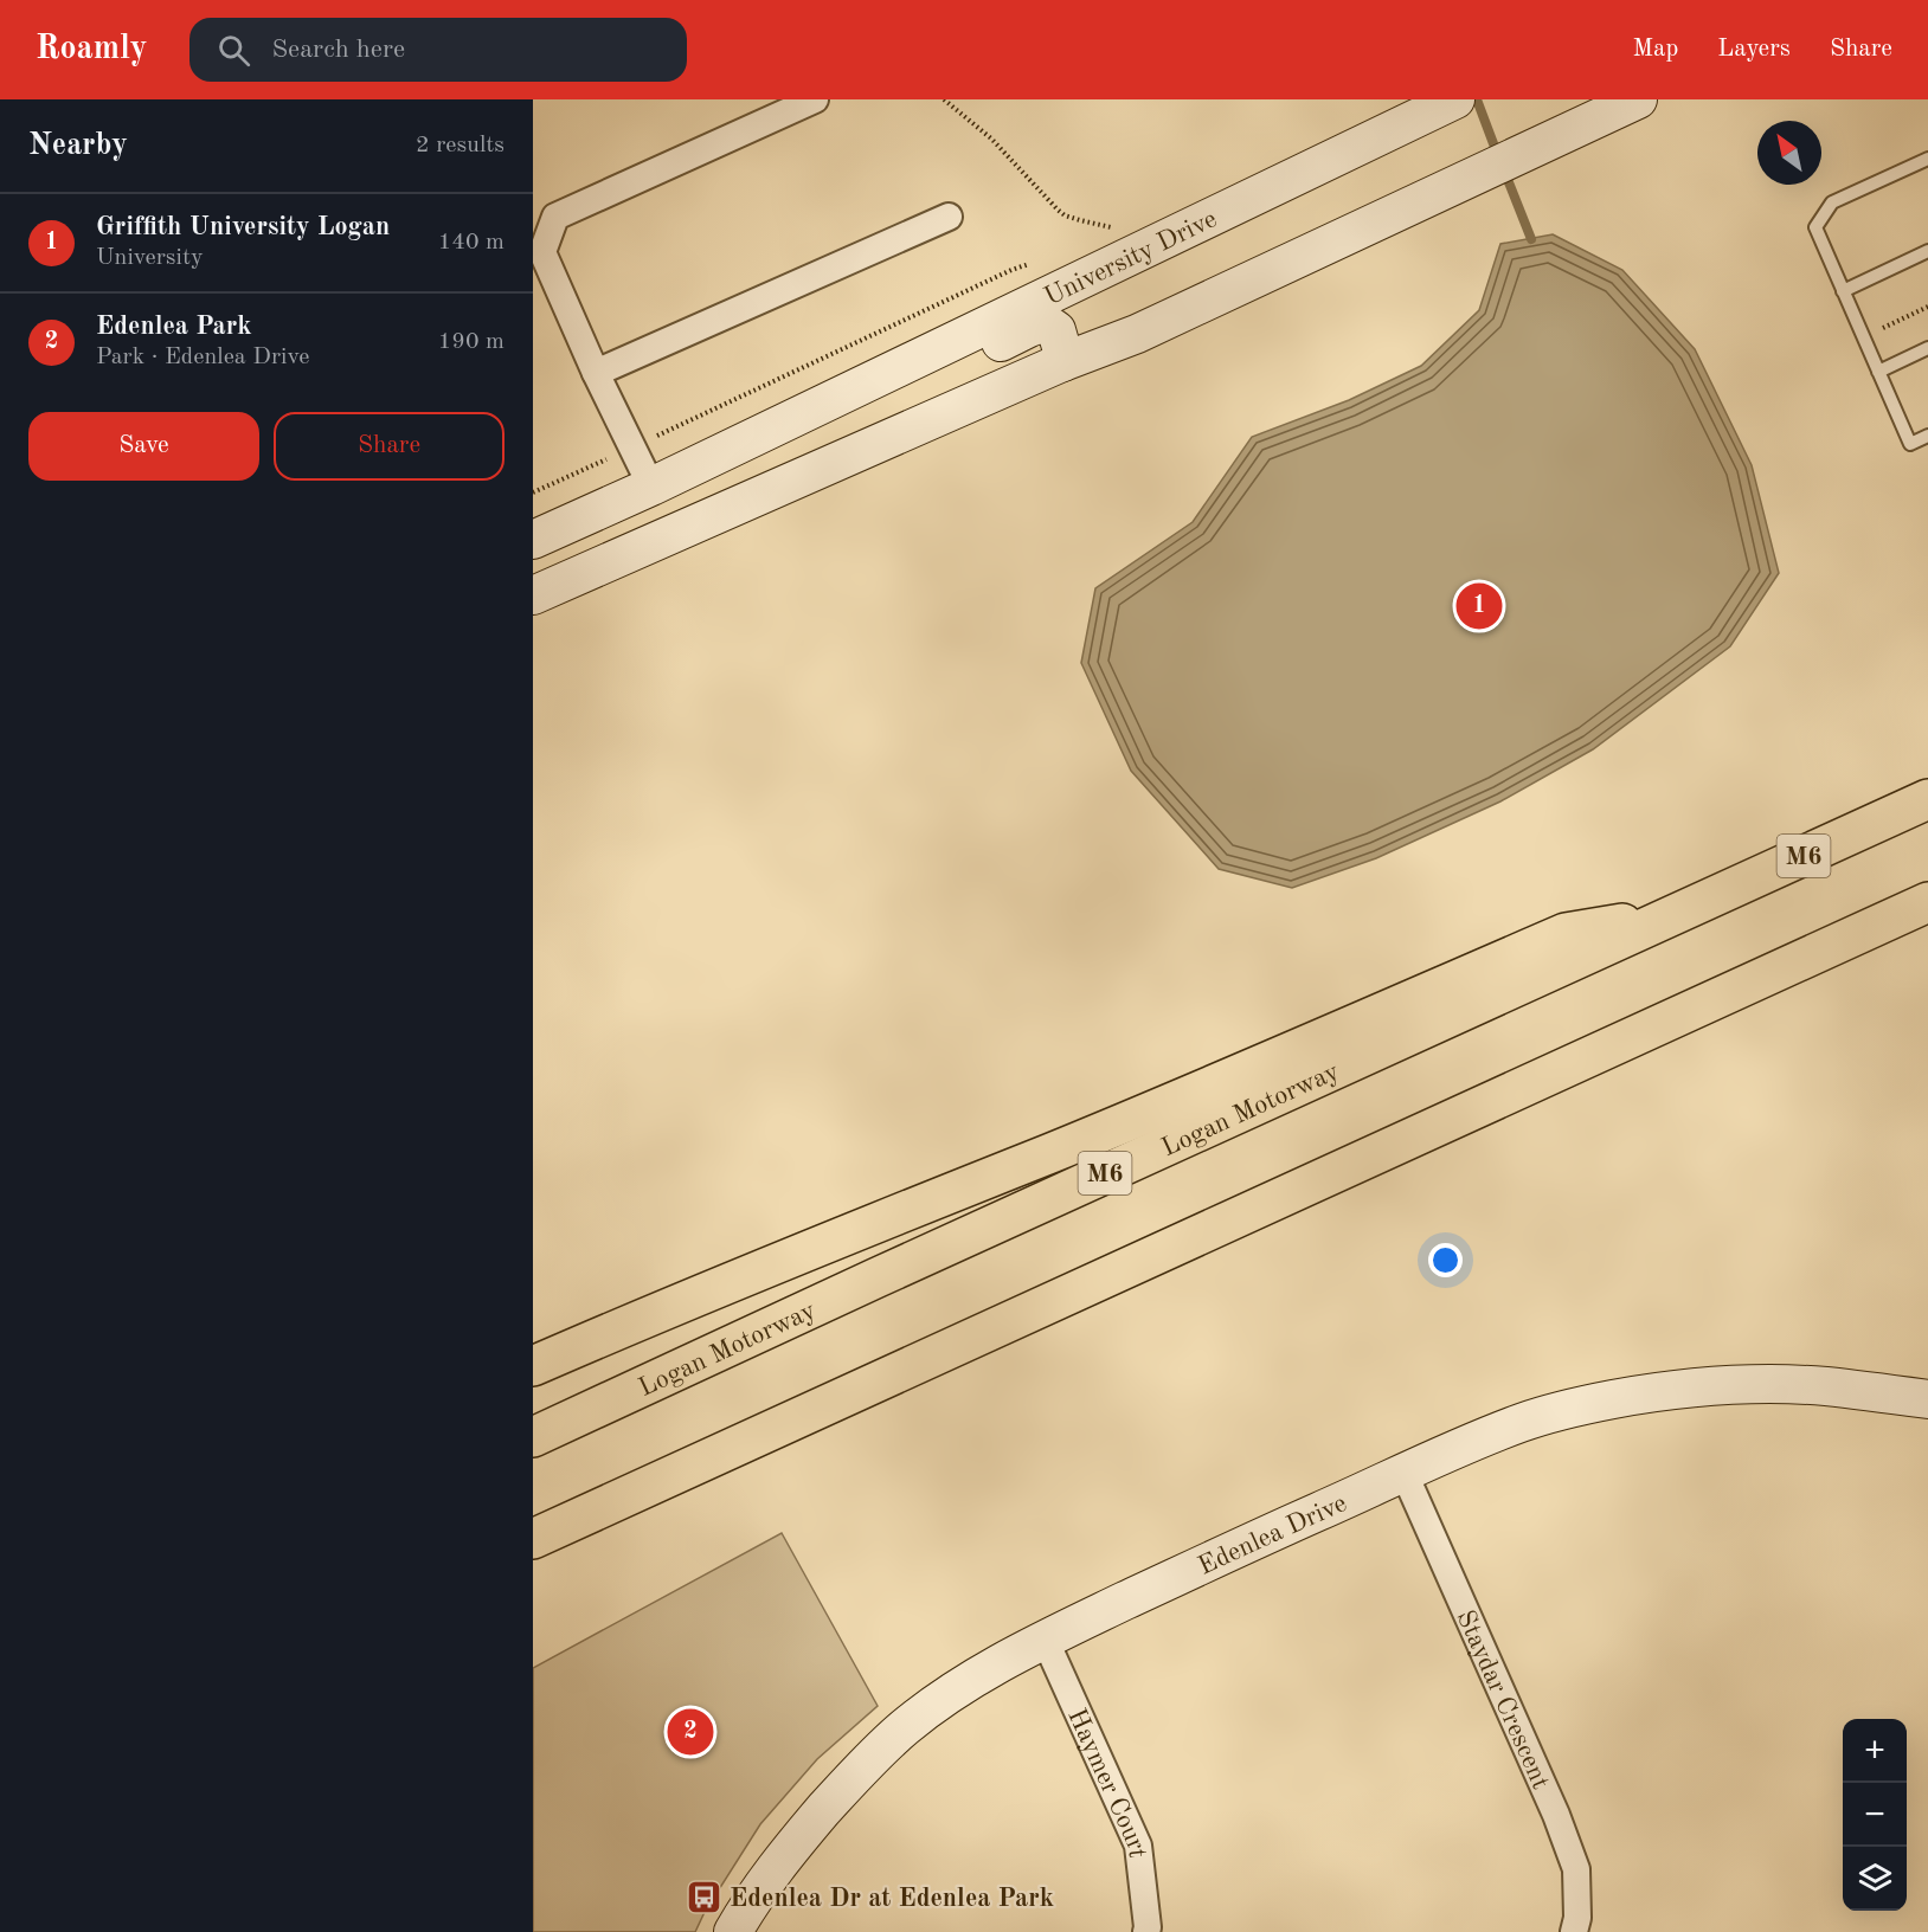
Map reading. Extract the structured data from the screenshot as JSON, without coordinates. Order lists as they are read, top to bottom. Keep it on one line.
{"streets":{"highway":["M6","Logan Motorway"],"street":["University Drive","Edenlea Drive","Staydar Crescent","Haymer Court"]},"crossings":[["Edenlea Drive","Staydar Crescent"],["Edenlea Drive","Haymer Court"]],"places":{"bus stop":["Edenlea Dr at Edenlea Park"]},"north":"top left","page":{"header":"Roamly","search":"Search here","nav":["Map","Layers","Share"],"heading":["Nearby","2 results"],"list":[{"mark":"1","name":"Griffith University Logan","note":"University","value":"140 m"},{"mark":"2","name":"Edenlea Park","note":"Park · Edenlea Drive","value":"190 m"}],"buttons":["Save","Share"],"pins":["1","2"],"map_buttons":["+","−"]}}
